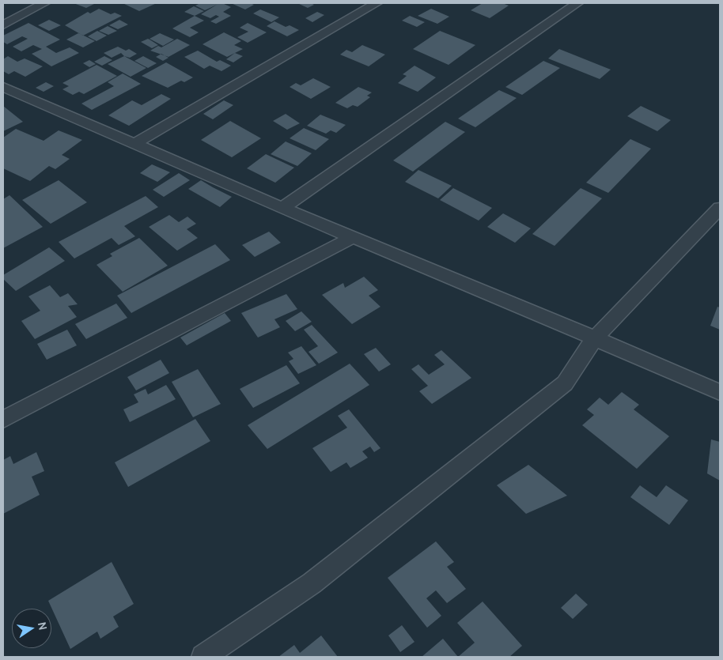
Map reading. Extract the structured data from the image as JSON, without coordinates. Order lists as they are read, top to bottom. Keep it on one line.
{"north":"right"}
